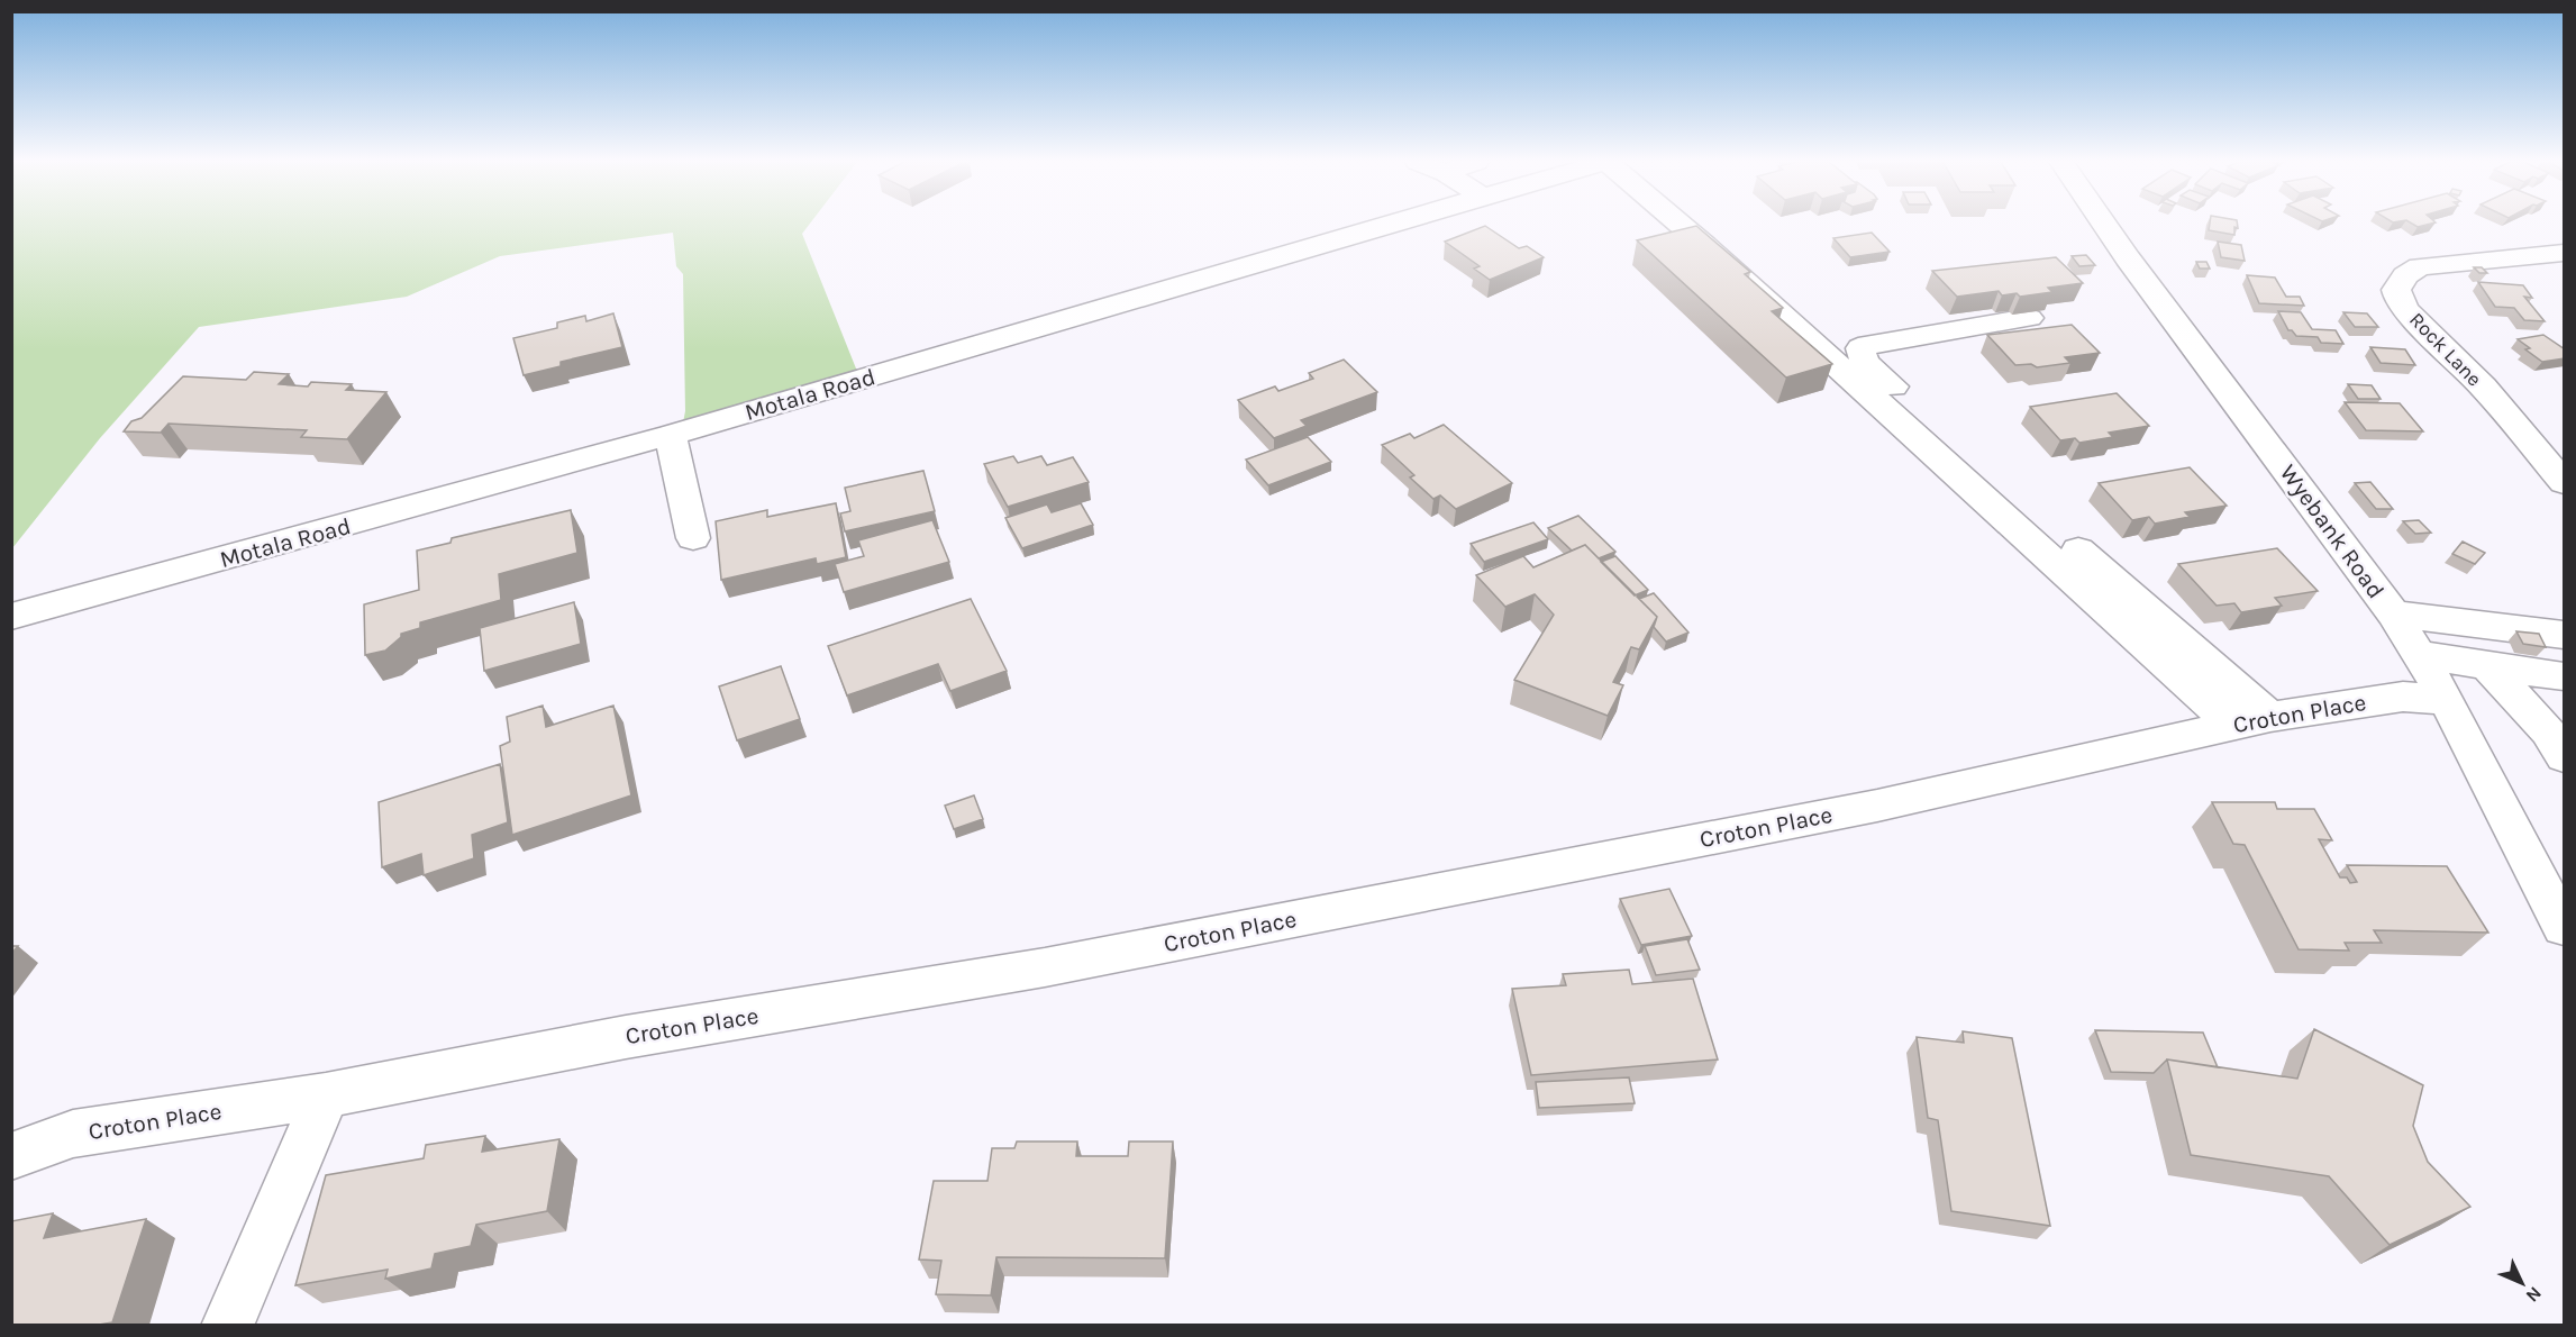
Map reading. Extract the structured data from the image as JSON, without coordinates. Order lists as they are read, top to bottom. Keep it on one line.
{"streets":{"street":["Rock Lane","Motala Road","Wyebank Road","Croton Place"]},"crossings":[["Wyebank Road","Croton Place"]],"north":"bottom right"}
